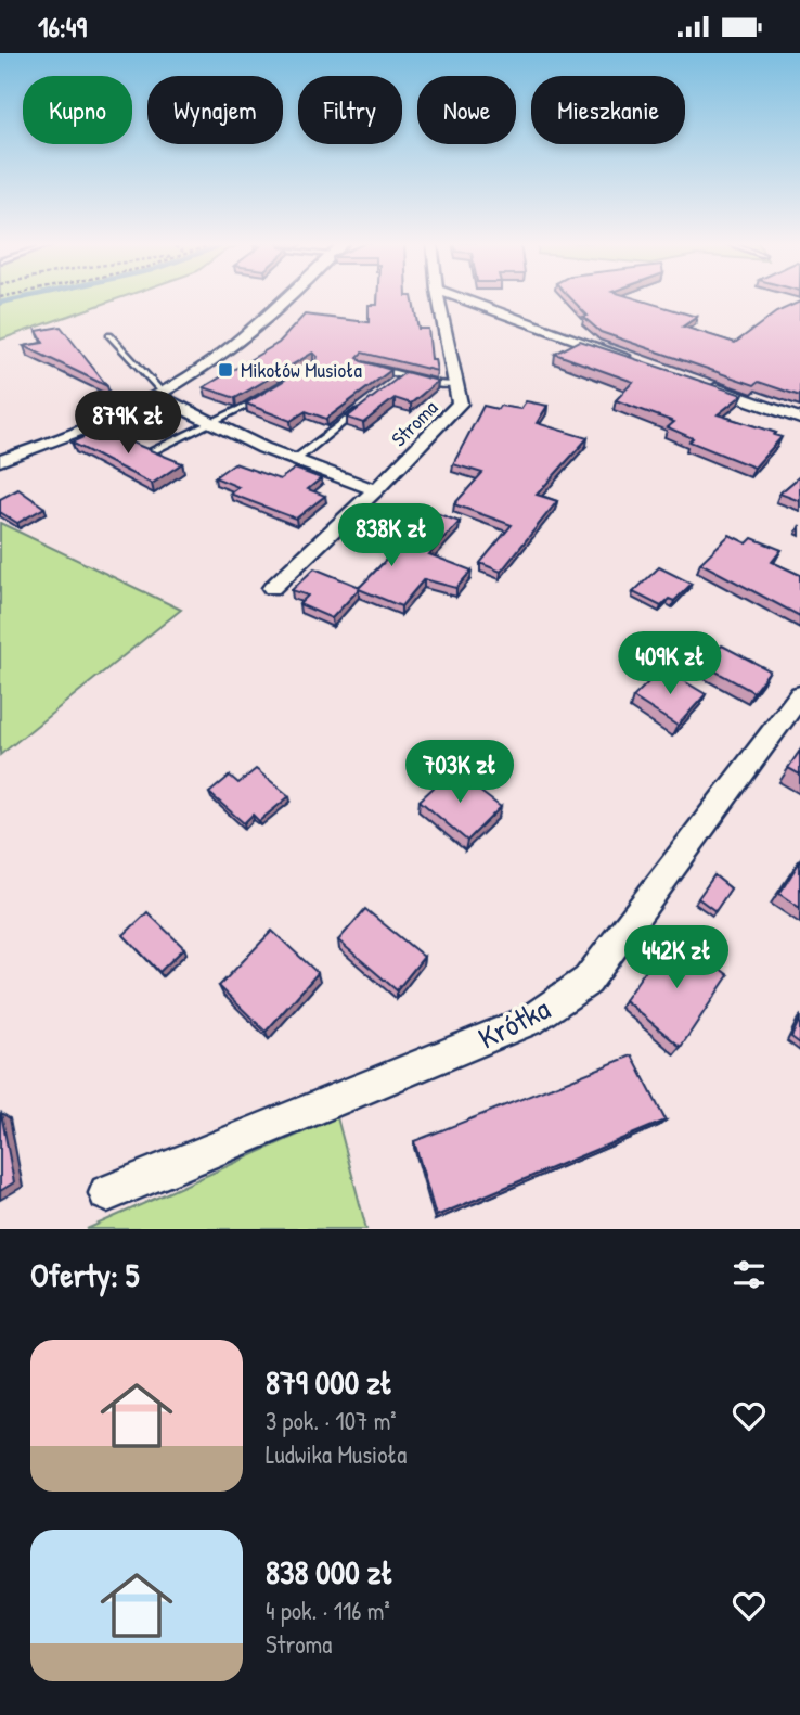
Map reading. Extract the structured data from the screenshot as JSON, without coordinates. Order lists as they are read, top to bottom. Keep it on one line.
{"streets":{"street":["Stroma","Krótka"]},"places":{"transit":["Mikołów Musioła"]},"page":{"status":"16:49","chip":["Kupno","Wynajem","Filtry","Nowe","Mieszkanie"],"price":["879K zł","838K zł","409K zł","703K zł","442K zł"],"heading":"Oferty: 5","list":[{"name":"879 000 zł","note":"3 pok. · 107 m² · Ludwika Musioła"},{"name":"838 000 zł","note":"4 pok. · 116 m² · Stroma"}]}}
